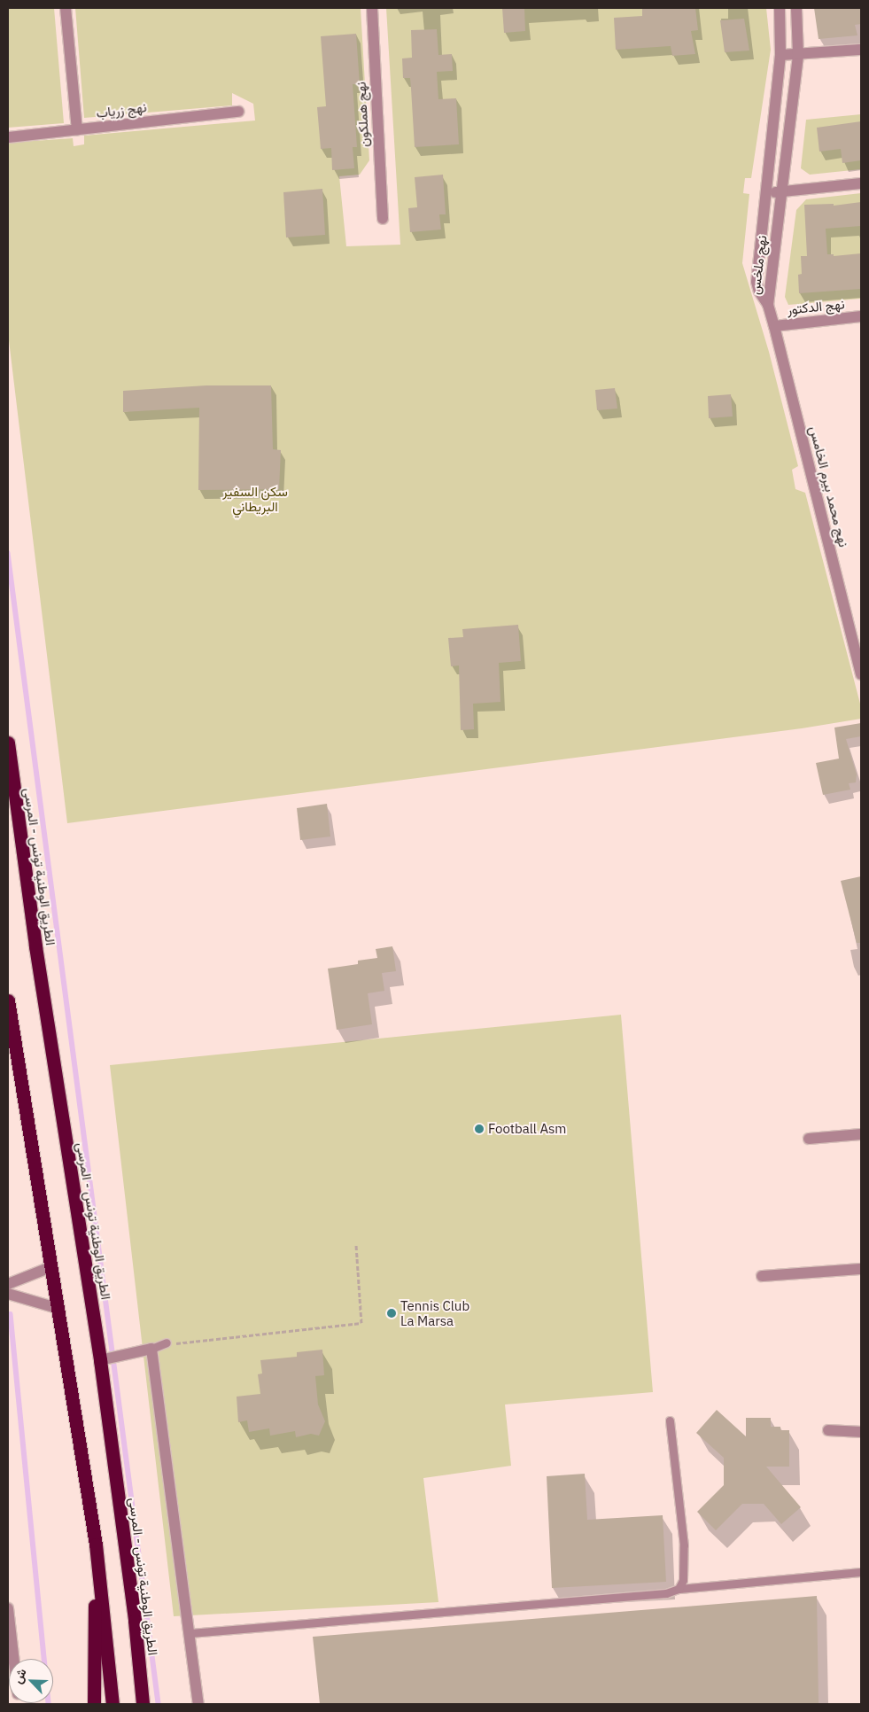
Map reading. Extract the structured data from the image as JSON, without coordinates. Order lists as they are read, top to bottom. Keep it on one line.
{"streets":{"highway":["الطريق الوطنية تونس - المرسى"],"street":["نهج زرياب","نهج هملكون","نهج ملخس","نهج الدكتور","نهج محمد بيرم الخامس"]},"crossings":[["نهج ملخس","نهج محمد بيرم الخامس"],["نهج الدكتور","نهج محمد بيرم الخامس"]],"parks":["سكن السفير البريطاني"],"places":["Football Asm","Tennis Club La Marsa"],"north":"top left"}
